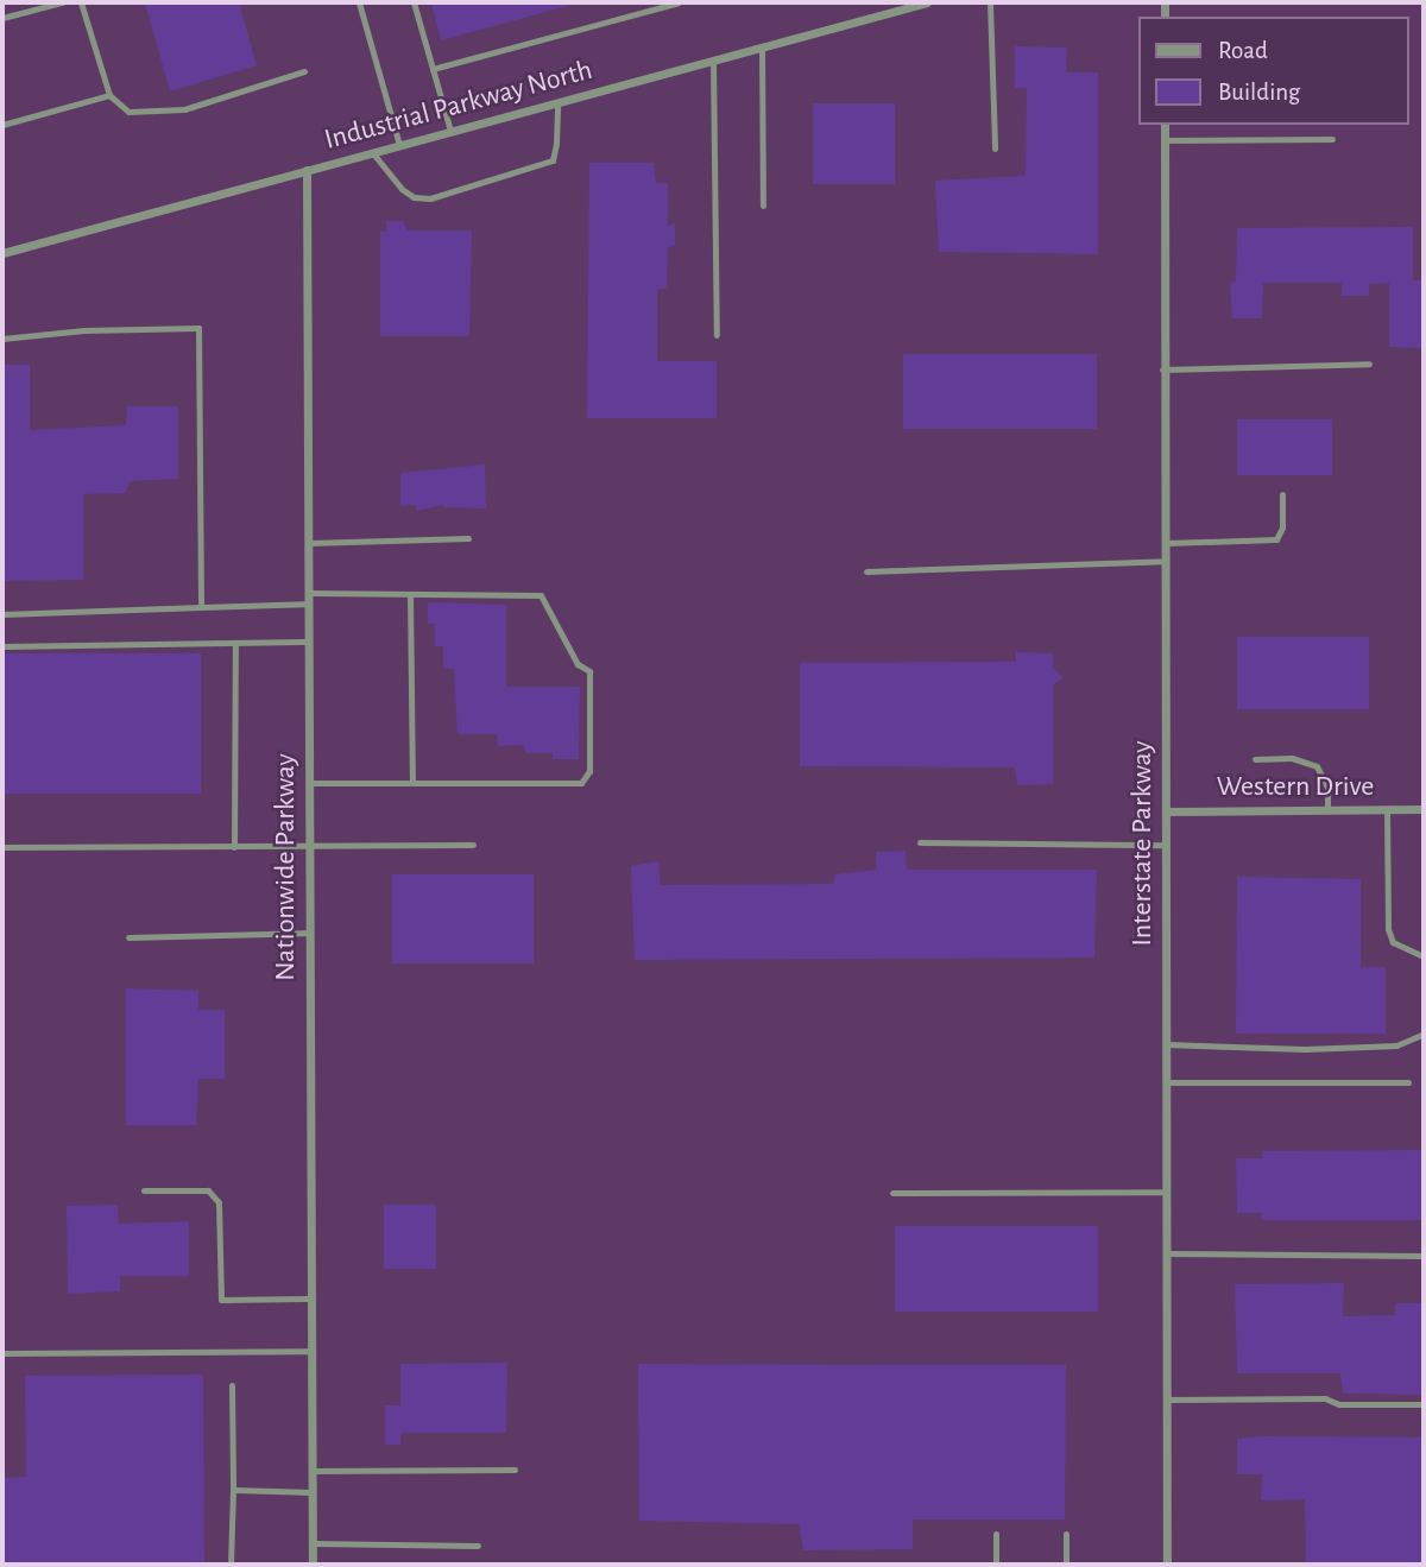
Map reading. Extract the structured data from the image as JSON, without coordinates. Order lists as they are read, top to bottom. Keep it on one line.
{"streets":{"street":["Industrial Parkway North","Western Drive","Interstate Parkway","Nationwide Parkway"]},"crossings":[["Industrial Parkway North","Nationwide Parkway"],["Western Drive","Interstate Parkway"]],"legend":["Road","Building"]}
